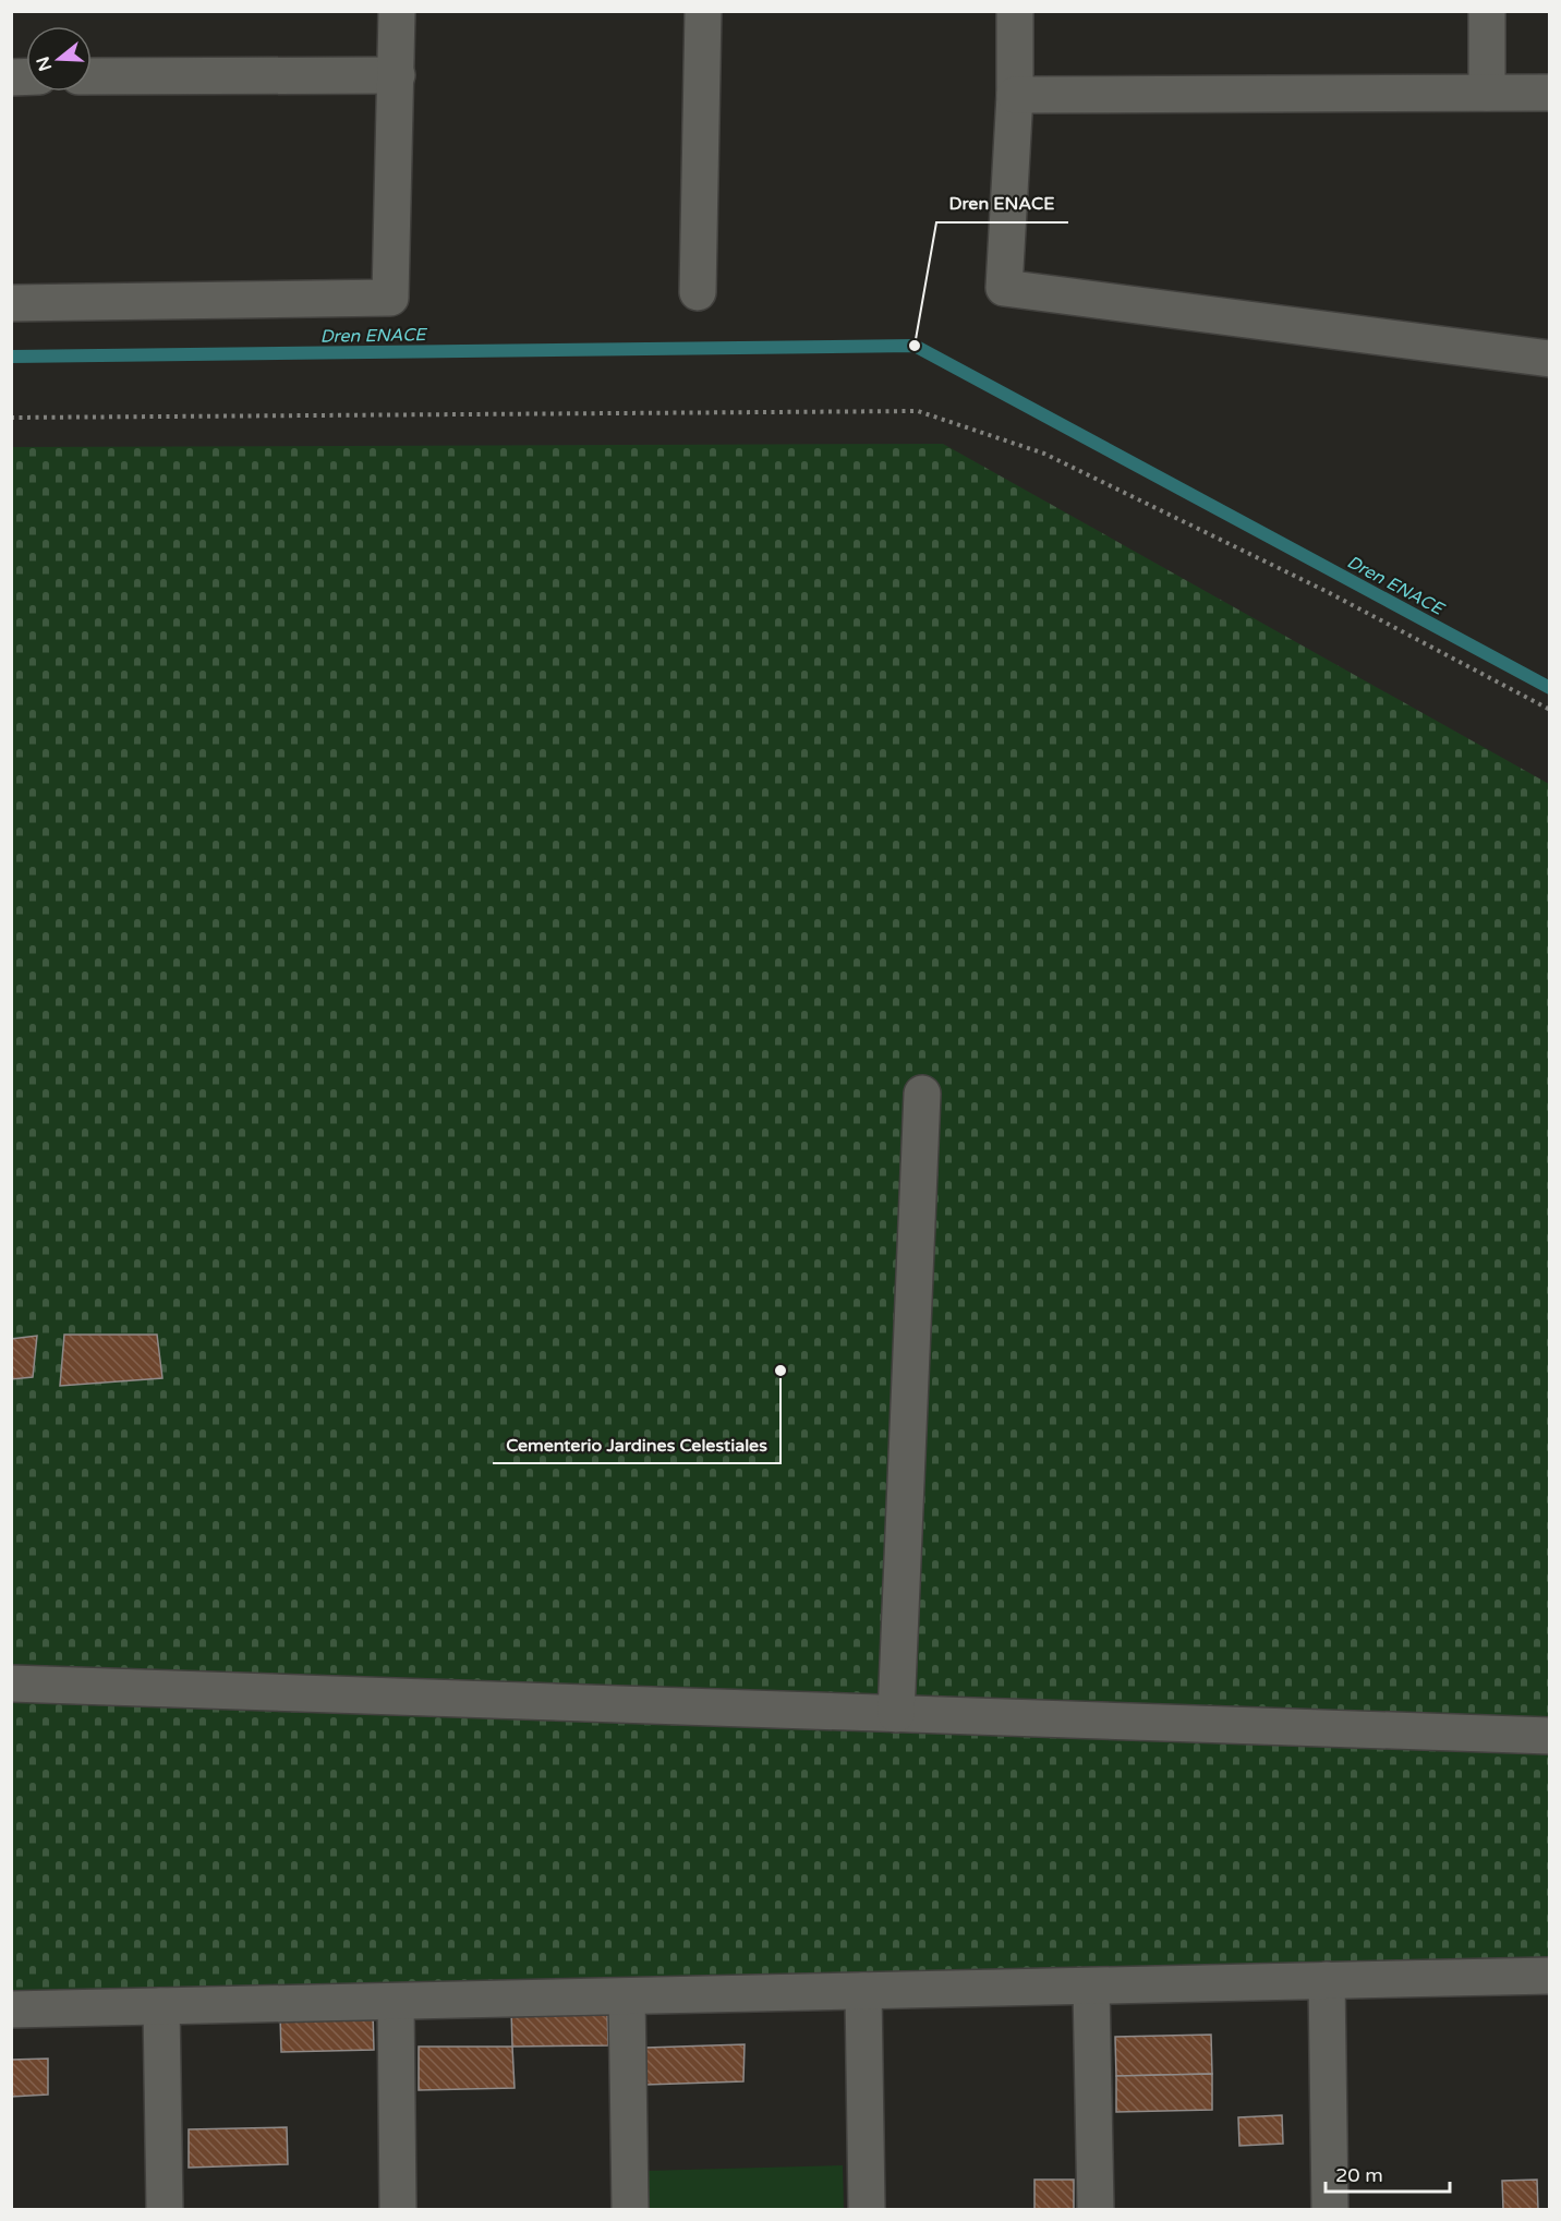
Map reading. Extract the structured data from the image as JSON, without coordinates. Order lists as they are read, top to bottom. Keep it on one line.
{"water":["Dren ENACE"],"places":["Dren ENACE","Cementerio Jardines Celestiales"],"scale_bar":"20 m","north":"left"}
